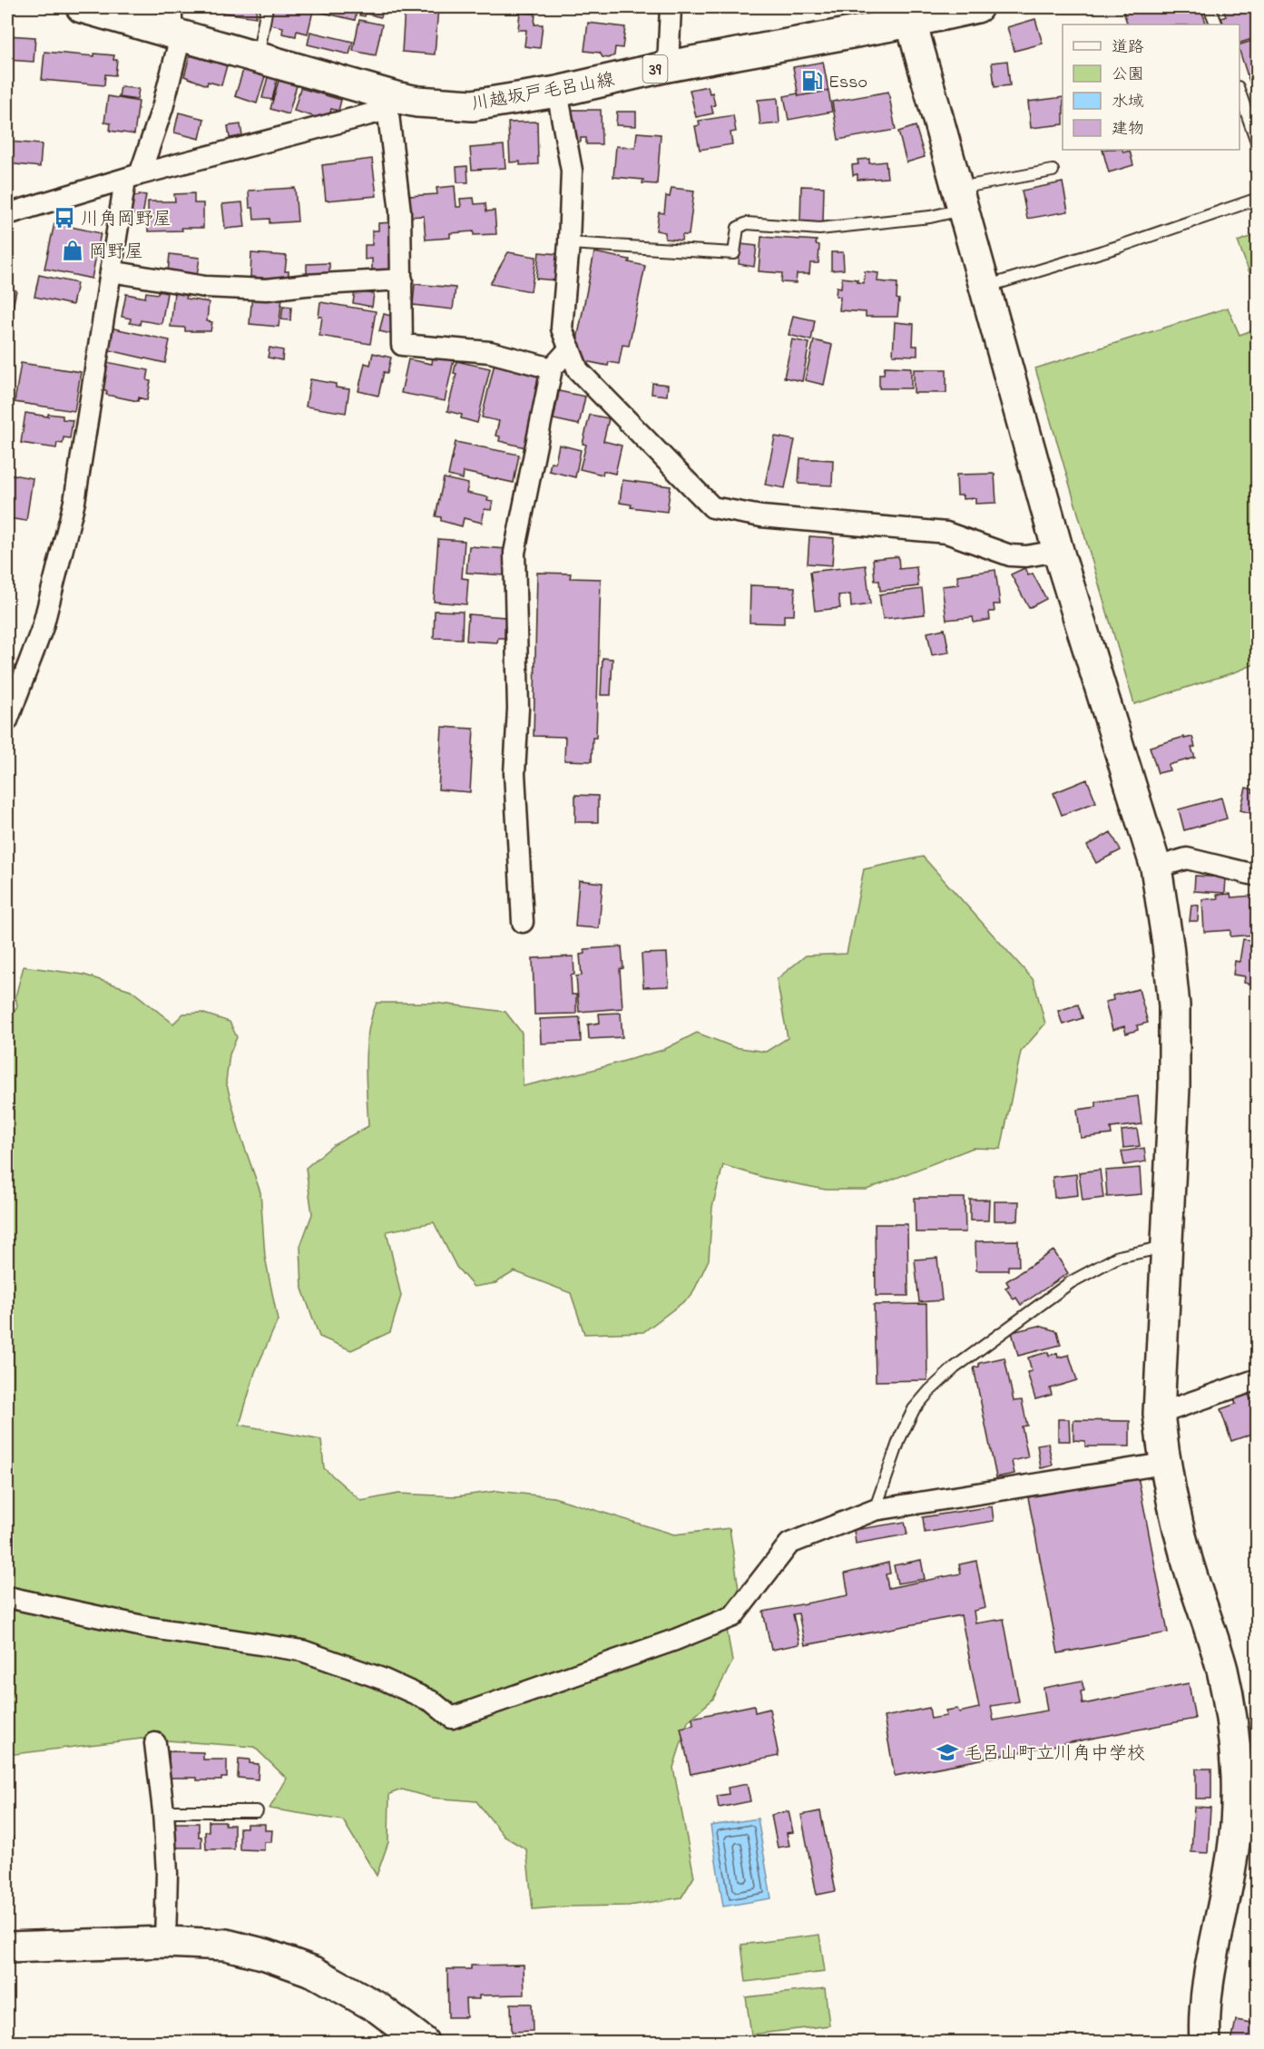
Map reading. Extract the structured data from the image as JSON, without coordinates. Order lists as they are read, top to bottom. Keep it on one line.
{"streets":{"street":["39","川越坂戸毛呂山線"]},"places":{"fuel station":["Esso"],"bus stop":["川角岡野屋"],"shop":["岡野屋"],"school or university":["毛呂山町立川角中学校"]},"legend":["道路","公園","水域","建物"]}
